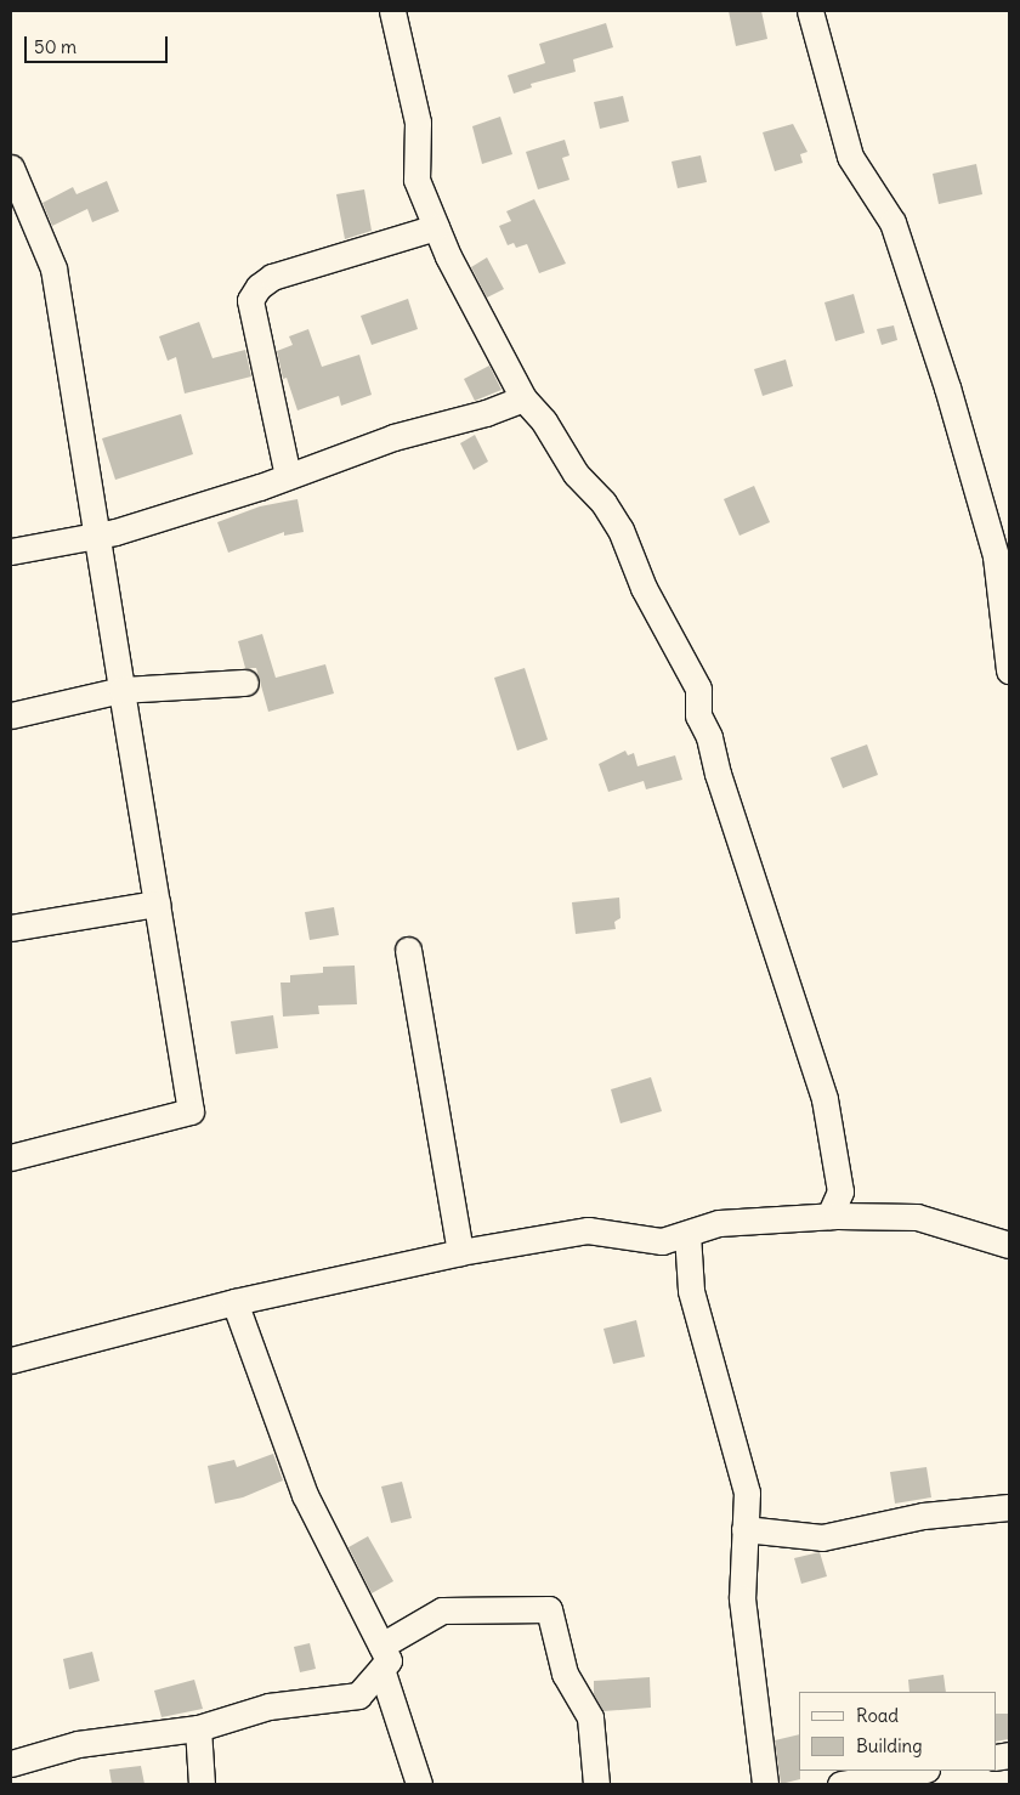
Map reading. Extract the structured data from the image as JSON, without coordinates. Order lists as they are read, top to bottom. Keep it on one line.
{"legend":["Road","Building"],"scale_bar":"50 m"}
